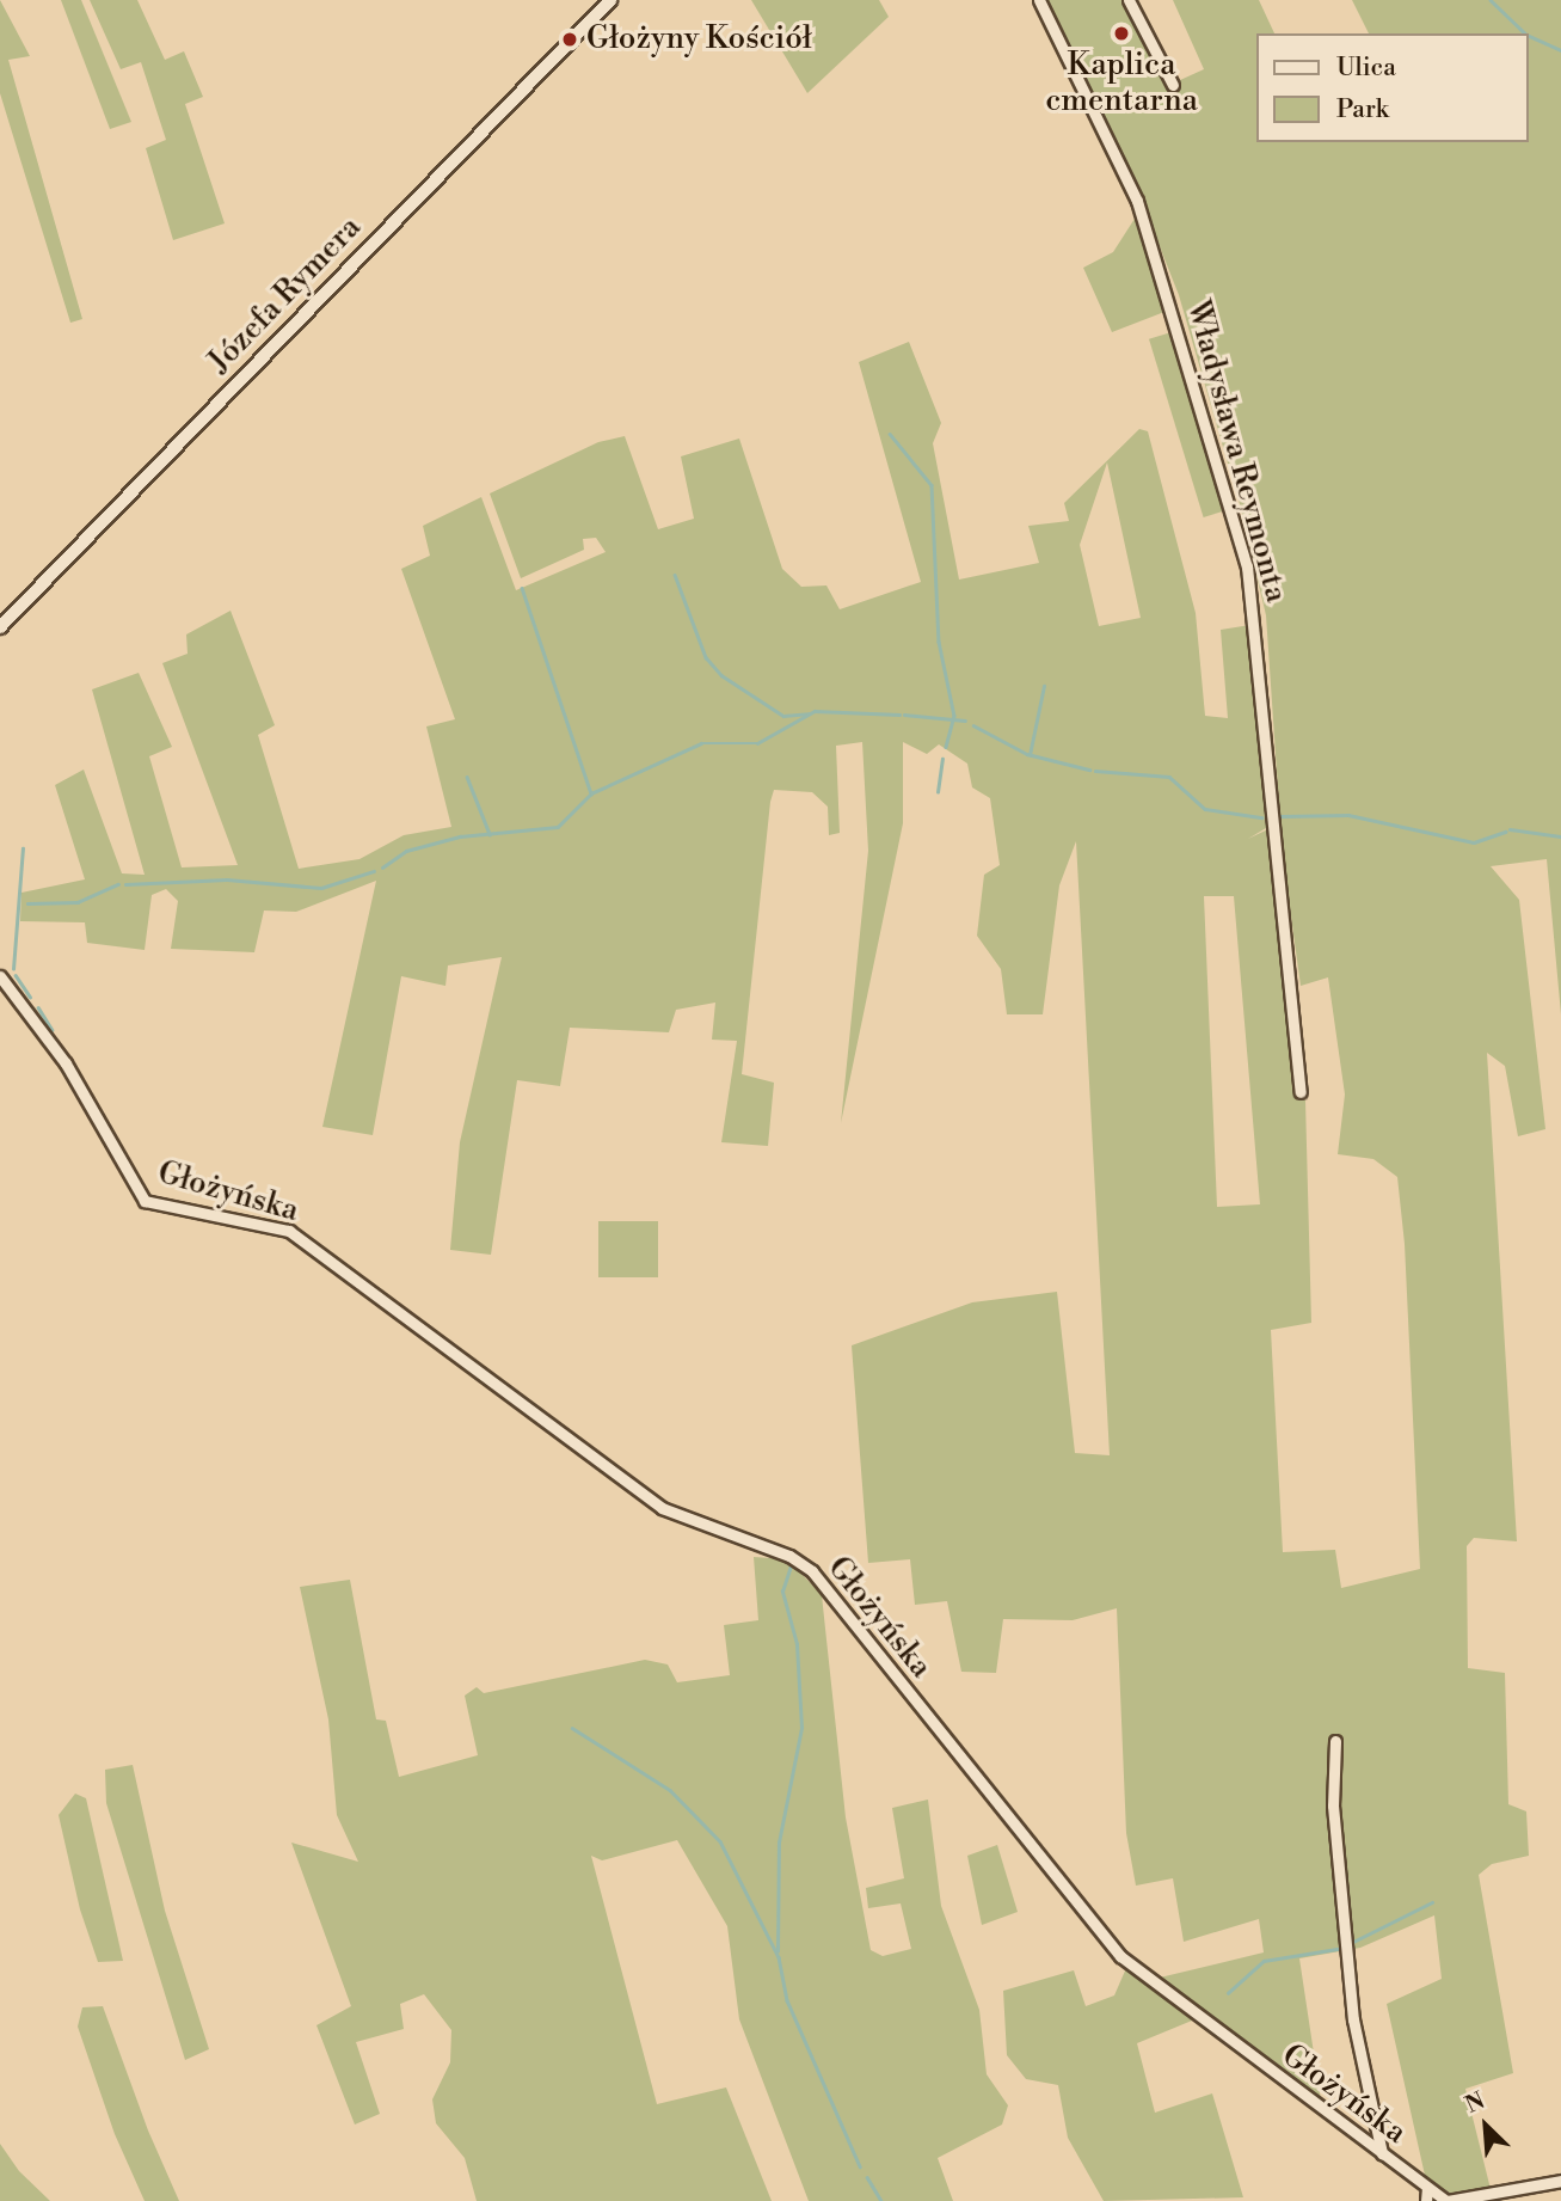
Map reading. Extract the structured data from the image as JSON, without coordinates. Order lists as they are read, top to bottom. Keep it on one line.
{"streets":{"street":["Józefa Rymera","Władysława Reymonta","Głożyńska"]},"places":["Kaplica cmentarna","Głożyny Kościół"],"legend":["Ulica","Park"],"north":"top left"}
